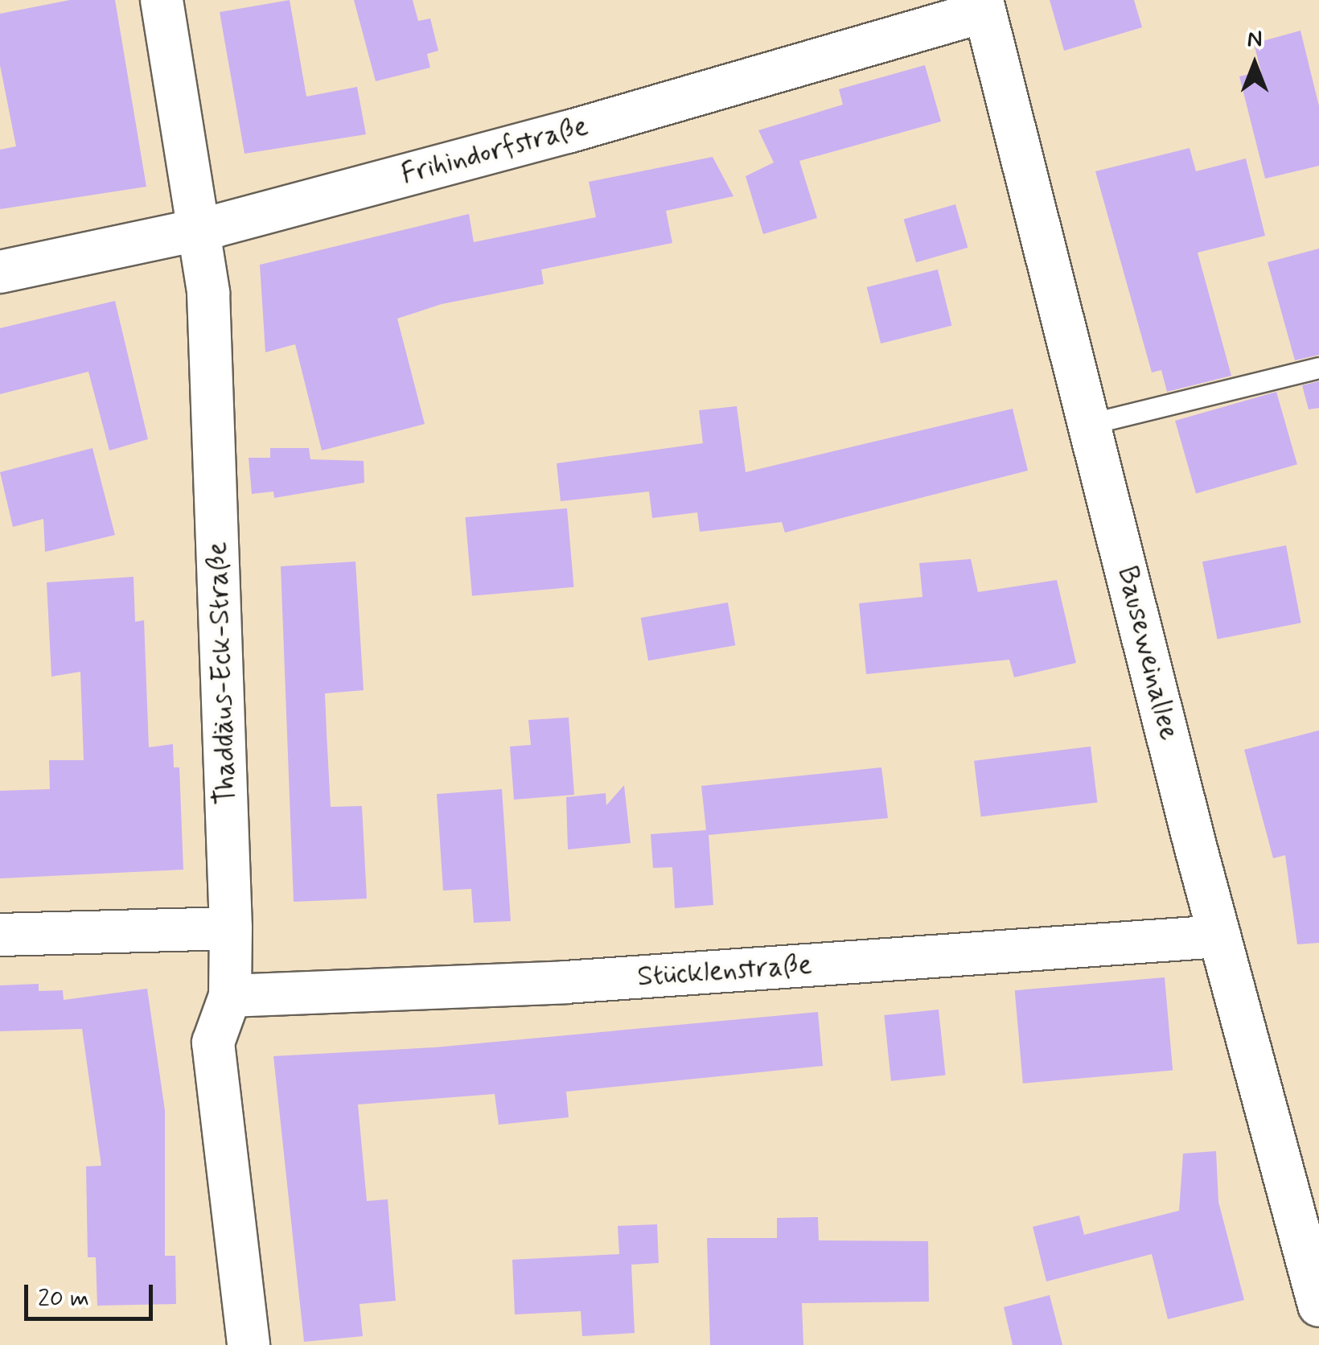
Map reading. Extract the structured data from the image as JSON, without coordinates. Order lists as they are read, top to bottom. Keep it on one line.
{"streets":{"street":["Frihindorfstraße","Bauseweinallee","Thaddäus-Eck-Straße","Stücklenstraße"]},"crossings":[["Frihindorfstraße","Bauseweinallee"],["Frihindorfstraße","Thaddäus-Eck-Straße"],["Bauseweinallee","Stücklenstraße"],["Thaddäus-Eck-Straße","Stücklenstraße"]],"scale_bar":"20 m","north":"top"}
